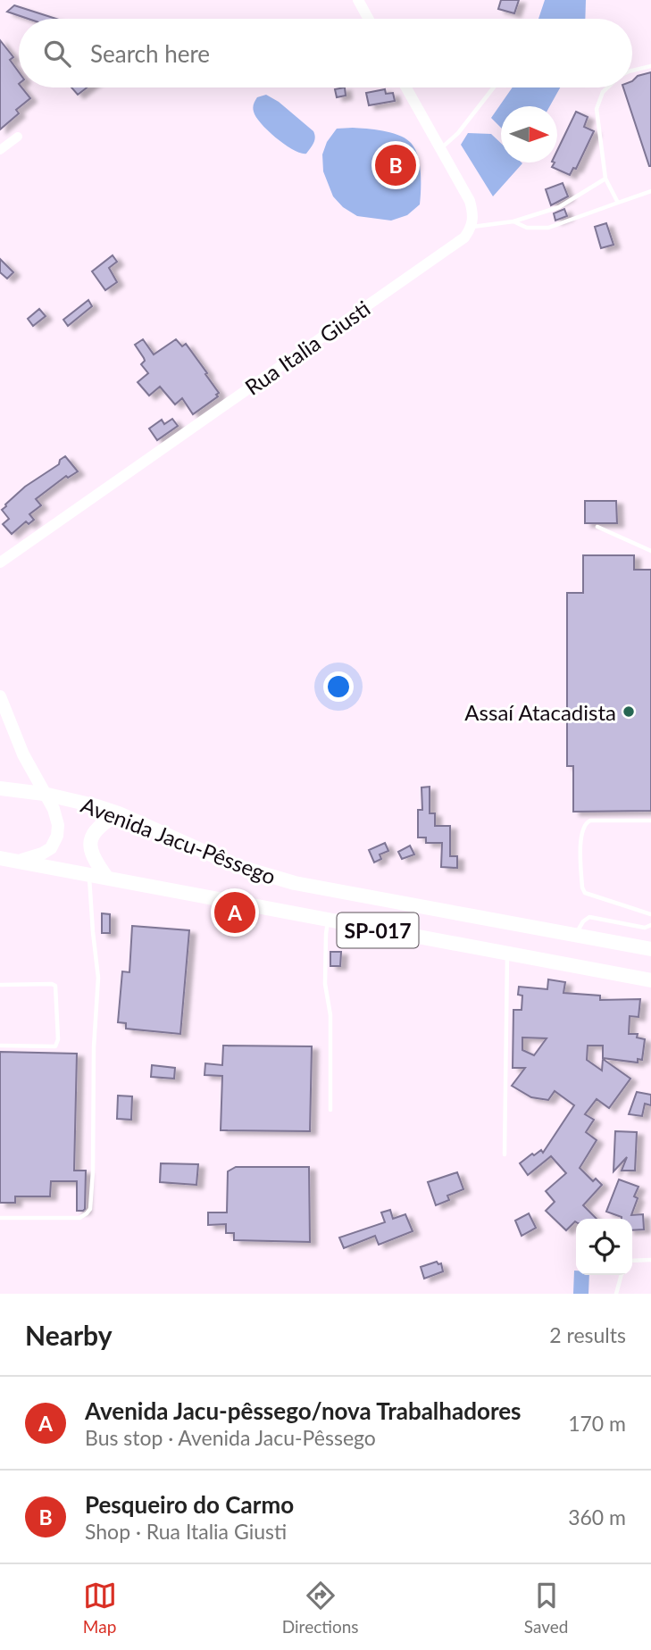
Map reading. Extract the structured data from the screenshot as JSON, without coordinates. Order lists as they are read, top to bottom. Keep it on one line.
{"streets":{"highway":["Avenida Jacu-Pêssego","SP-017"],"street":["Rua Italia Giusti"]},"places":["Assaí Atacadista"],"north":"right","page":{"search":"Search here","pins":["B","A"],"heading":["Nearby","2 results"],"list":[{"mark":"A","name":"Avenida Jacu-pêssego/nova Trabalhadores","note":"Bus stop · Avenida Jacu-Pêssego","value":"170 m"},{"mark":"B","name":"Pesqueiro do Carmo","note":"Shop · Rua Italia Giusti","value":"360 m"}],"nav":["Map","Directions","Saved"]}}
